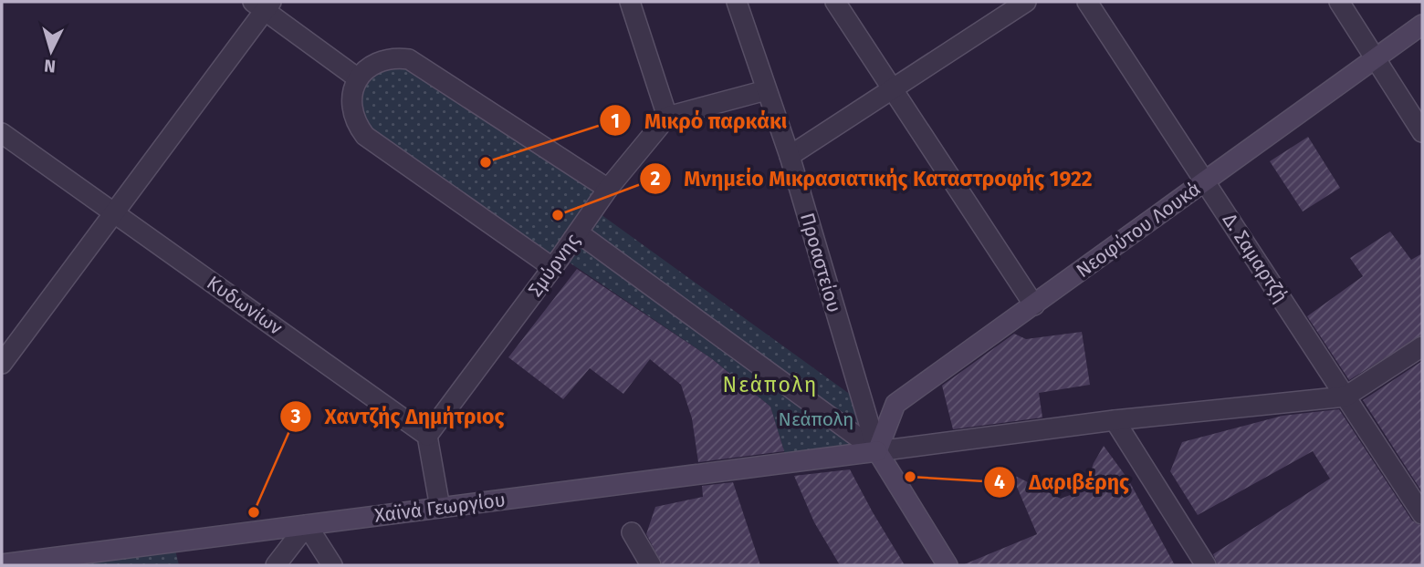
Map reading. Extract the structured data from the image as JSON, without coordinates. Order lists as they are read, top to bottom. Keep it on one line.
{"streets":{"main road":["Νεοφύτου Λουκά","Χαϊνά Γεωργίου"],"street":["Δ. Σαμαρτζή","Προαστείου","Σμύρνης","Κυδωνίων"]},"crossings":[["Νεοφύτου Λουκά","Δ. Σαμαρτζή"],["Νεοφύτου Λουκά","Προαστείου"],["Νεοφύτου Λουκά","Χαϊνά Γεωργίου"],["Προαστείου","Χαϊνά Γεωργίου"],["Σμύρνης","Κυδωνίων"]],"districts":["Νεάπολη"],"parks":["Νεάπολη"],"places":["Μικρό παρκάκι","Μνημείο Μικρασιατικής Καταστροφής 1922","Δαριβέρης","Χαντζής Δημήτριος"],"north":"bottom"}
